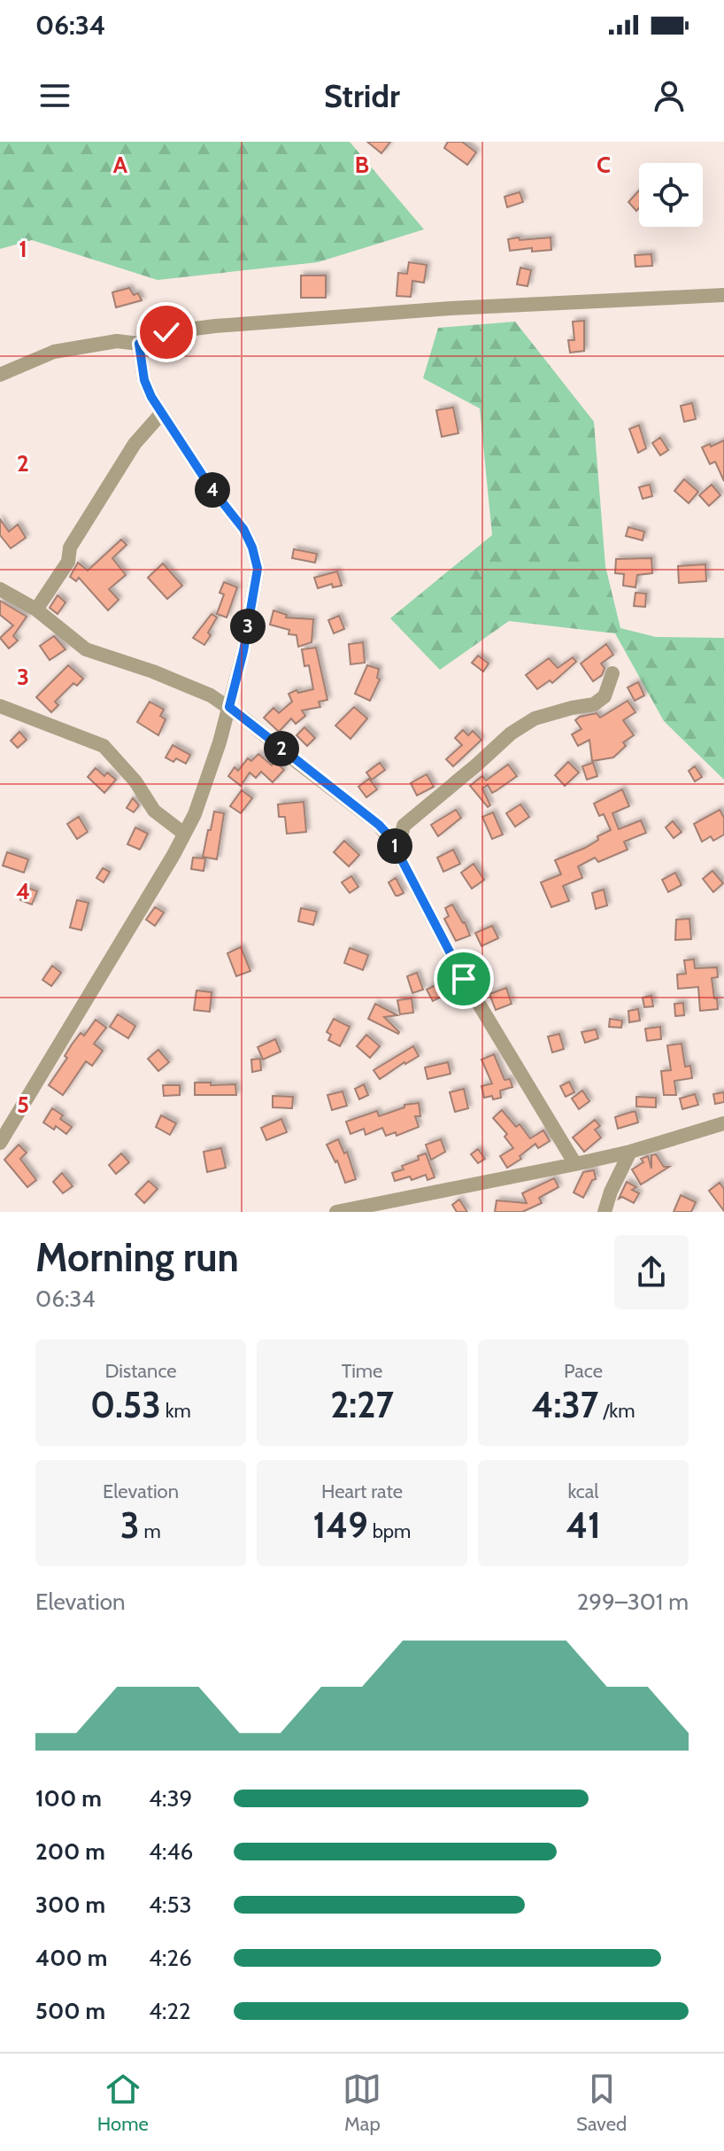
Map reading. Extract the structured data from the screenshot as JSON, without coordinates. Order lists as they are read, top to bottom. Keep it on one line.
{"page":{"status":"06:34","header":"Stridr","pins":["4","3","2","1"],"heading":["Morning run","06:34"],"stats":[["Distance","0.53 km"],["Time","2:27"],["Pace","4:37 /km"],["Elevation","3 m"],["Heart rate","149 bpm"],["kcal","41"]],"chart":["Elevation","299–301 m"],"list":[{"name":"100 m","note":"4:39"},{"name":"200 m","note":"4:46"},{"name":"300 m","note":"4:53"},{"name":"400 m","note":"4:26"},{"name":"500 m","note":"4:22"}],"tabs":["Home","Map","Saved"]},"grid":{"columns":["A","B","C"],"rows":["1","2","3","4","5"]}}
